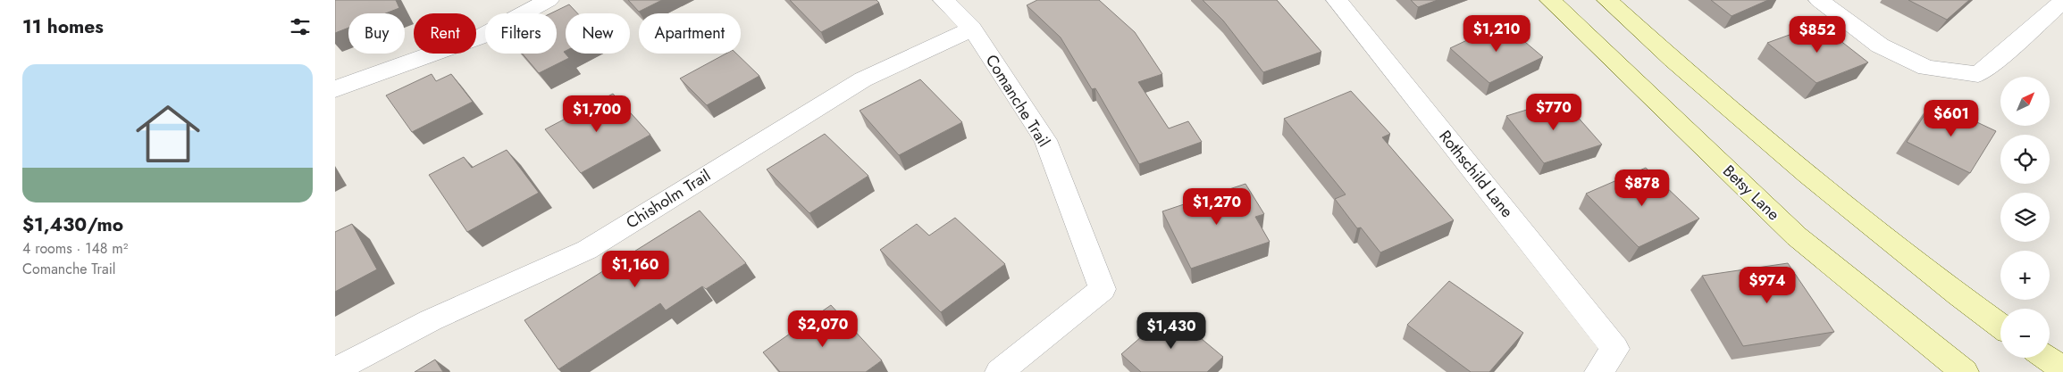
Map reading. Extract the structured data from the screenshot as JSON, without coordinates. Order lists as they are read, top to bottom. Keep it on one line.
{"streets":{"main road":["Betsy Lane"],"street":["Comanche Trail","Rothschild Lane","Chisholm Trail"]},"crossings":[["Comanche Trail","Chisholm Trail"]],"north":"top right","page":{"heading":"11 homes","chip":["Buy","Rent","Filters","New","Apartment"],"price":["$1,210","$852","$770","$1,700","$601","$878","$1,270","$1,160","$974","$2,070","$1,430"],"list":[{"name":"$1,430/mo","note":"4 rooms · 148 m² · Comanche Trail"}],"map_buttons":["+","−"]}}
